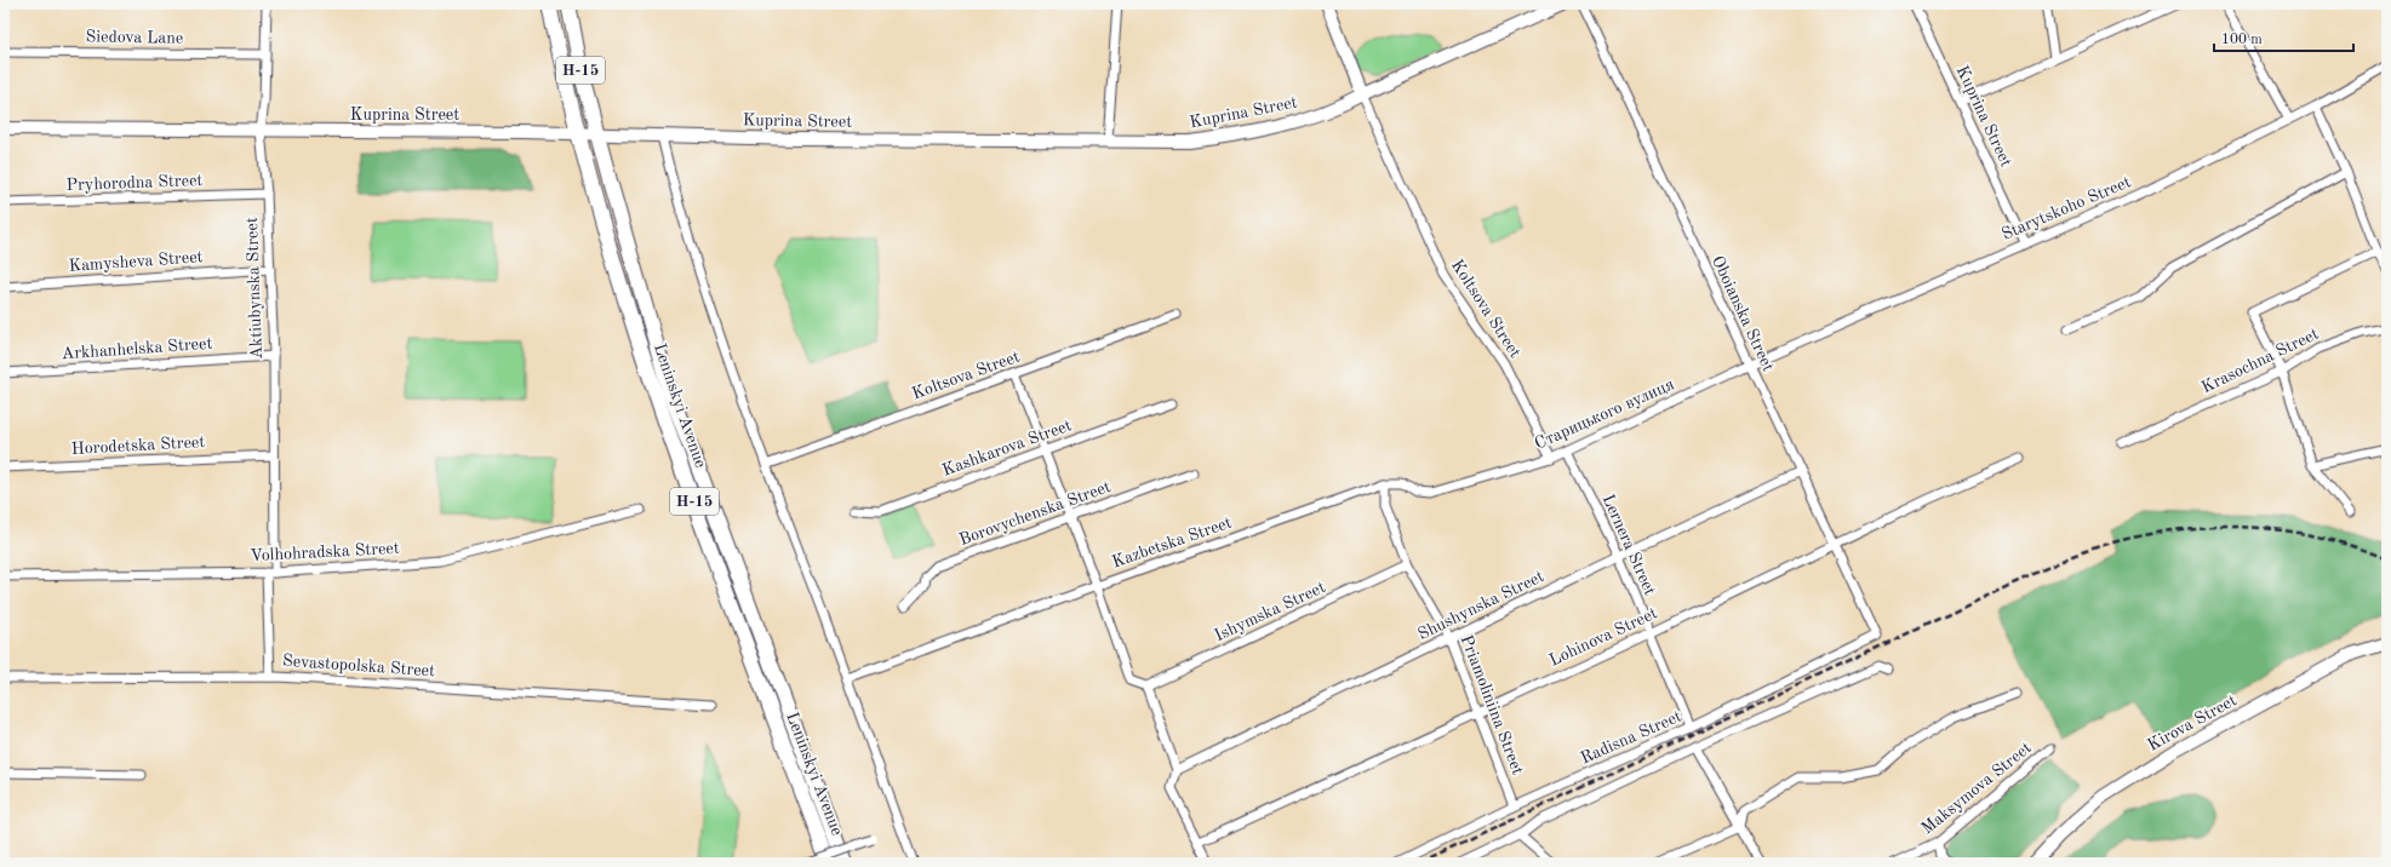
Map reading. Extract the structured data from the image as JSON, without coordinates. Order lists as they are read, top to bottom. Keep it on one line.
{"streets":{"main road":["Н-15","Kuprina Street","Leninskyi Avenue","Kirova Street"],"street":["Siedova Lane","Pryhorodna Street","Starytskoho Street","Kamysheva Street","Aktiubynska Street","Koltsova Street","Oboianska Street","Arkhanhelska Street","Krasochna Street","Старицького вулиця","Horodetska Street","Kashkarova Street","Borovychenska Street","Kazbetska Street","Lernera Street","Volhohradska Street","Shushynska Street","Ishymska Street","Lohinova Street","Sevastopolska Street","Priamoliniina Street","Radisna Street","Maksymova Street"]},"crossings":[["Siedova Lane","Aktiubynska Street"],["Kuprina Street","Starytskoho Street"],["Kuprina Street","Aktiubynska Street"],["Kuprina Street","Koltsova Street"],["Kuprina Street","Leninskyi Avenue"],["Pryhorodna Street","Aktiubynska Street"],["Starytskoho Street","Oboianska Street"],["Starytskoho Street","Старицького вулиця"],["Kamysheva Street","Aktiubynska Street"],["Aktiubynska Street","Arkhanhelska Street"],["Aktiubynska Street","Horodetska Street"],["Aktiubynska Street","Volhohradska Street"],["Aktiubynska Street","Sevastopolska Street"],["Koltsova Street","Старицького вулиця"],["Oboianska Street","Старицького вулиця"],["Oboianska Street","Shushynska Street"],["Oboianska Street","Lohinova Street"],["Oboianska Street","Radisna Street"],["Старицького вулиця","Kazbetska Street"],["Старицького вулиця","Lernera Street"],["Старицького вулиця","Priamoliniina Street"],["Kazbetska Street","Priamoliniina Street"],["Lernera Street","Shushynska Street"],["Lernera Street","Lohinova Street"],["Lernera Street","Radisna Street"],["Shushynska Street","Priamoliniina Street"],["Ishymska Street","Priamoliniina Street"],["Lohinova Street","Priamoliniina Street"],["Priamoliniina Street","Radisna Street"]],"scale_bar":"100 m"}
